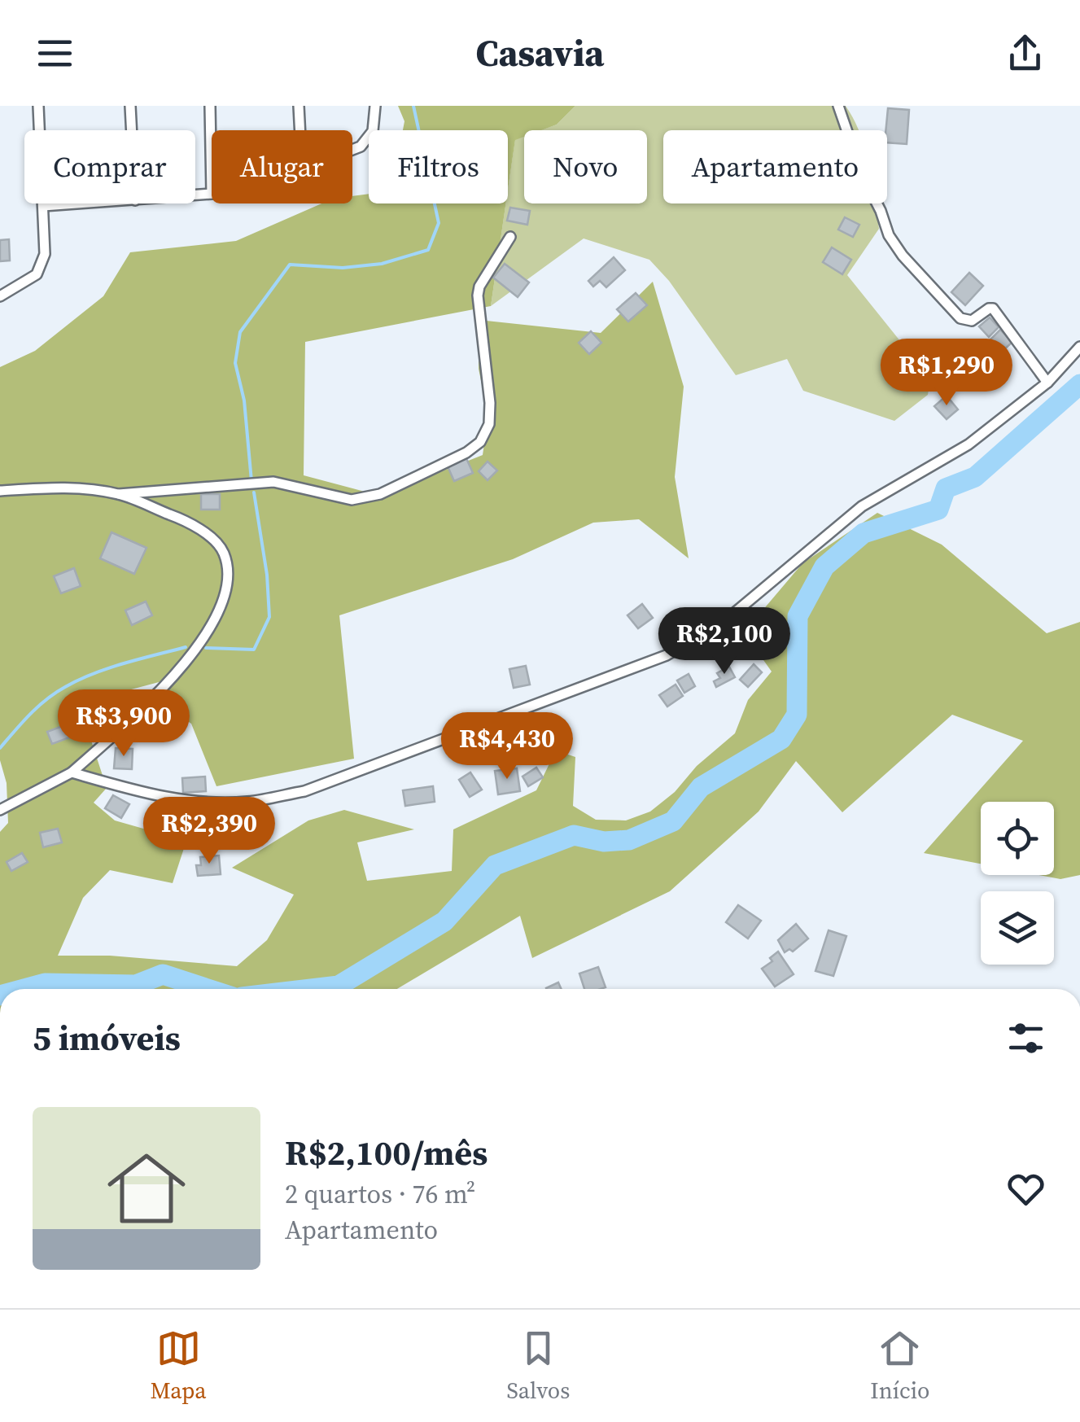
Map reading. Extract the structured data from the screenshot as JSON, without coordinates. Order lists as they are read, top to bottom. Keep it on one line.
{"page":{"header":"Casavia","chip":["Comprar","Alugar","Filtros","Novo","Apartamento"],"price":["R$1,290","R$2,100","R$3,900","R$4,430","R$2,390"],"heading":"5 imóveis","list":[{"name":"R$2,100/mês","note":"2 quartos · 76 m² · Apartamento"}],"tabs":["Mapa","Salvos","Início"]}}
